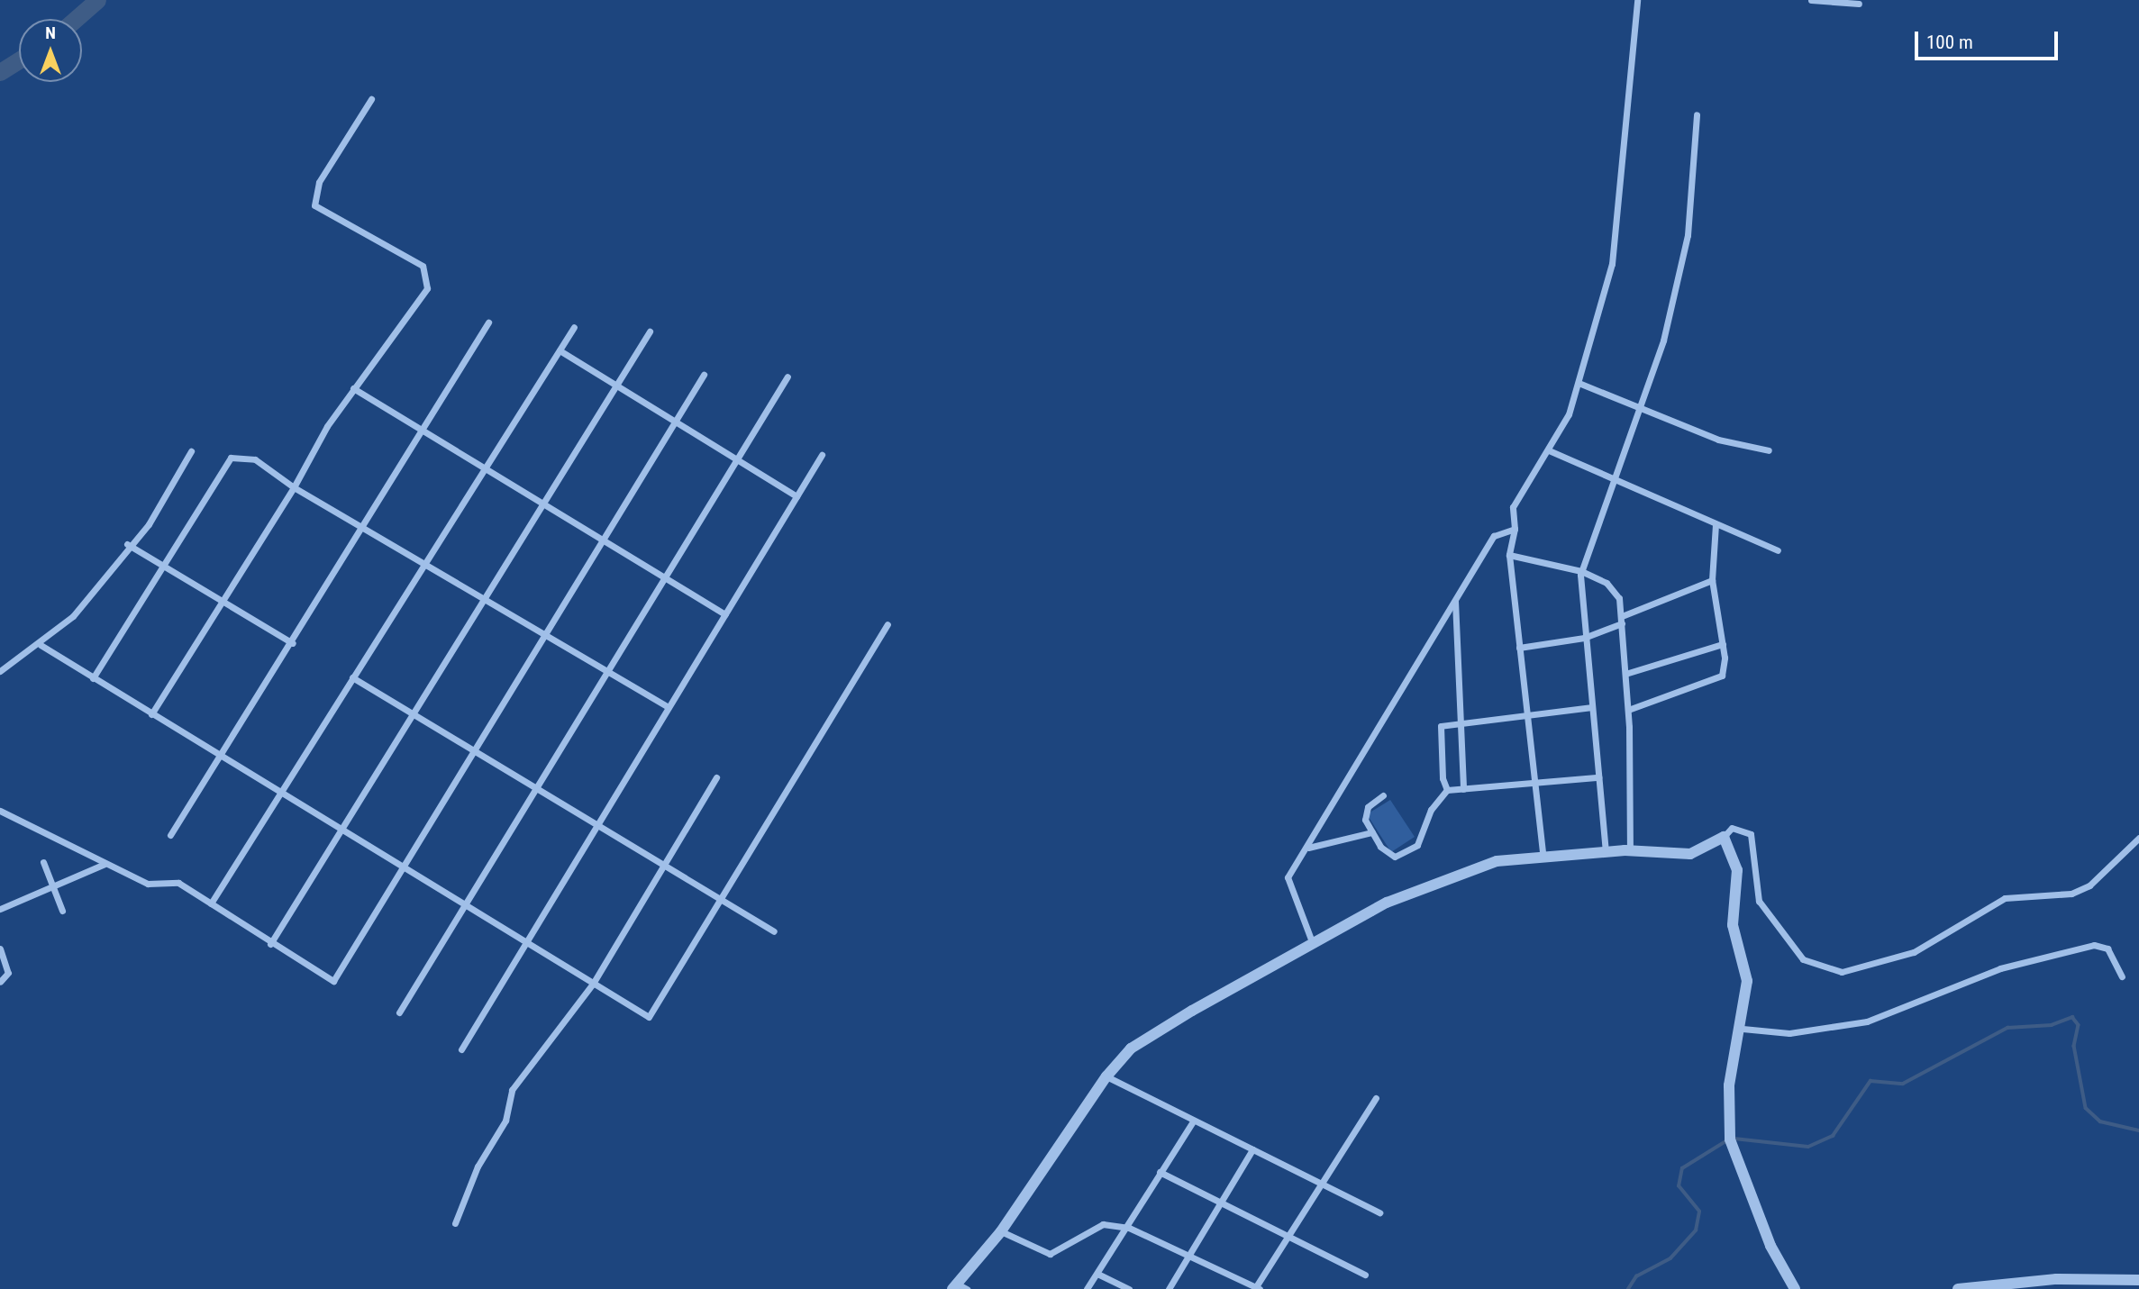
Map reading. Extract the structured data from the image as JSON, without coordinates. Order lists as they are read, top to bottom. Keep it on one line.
{"scale_bar":"100 m","north":"top"}
